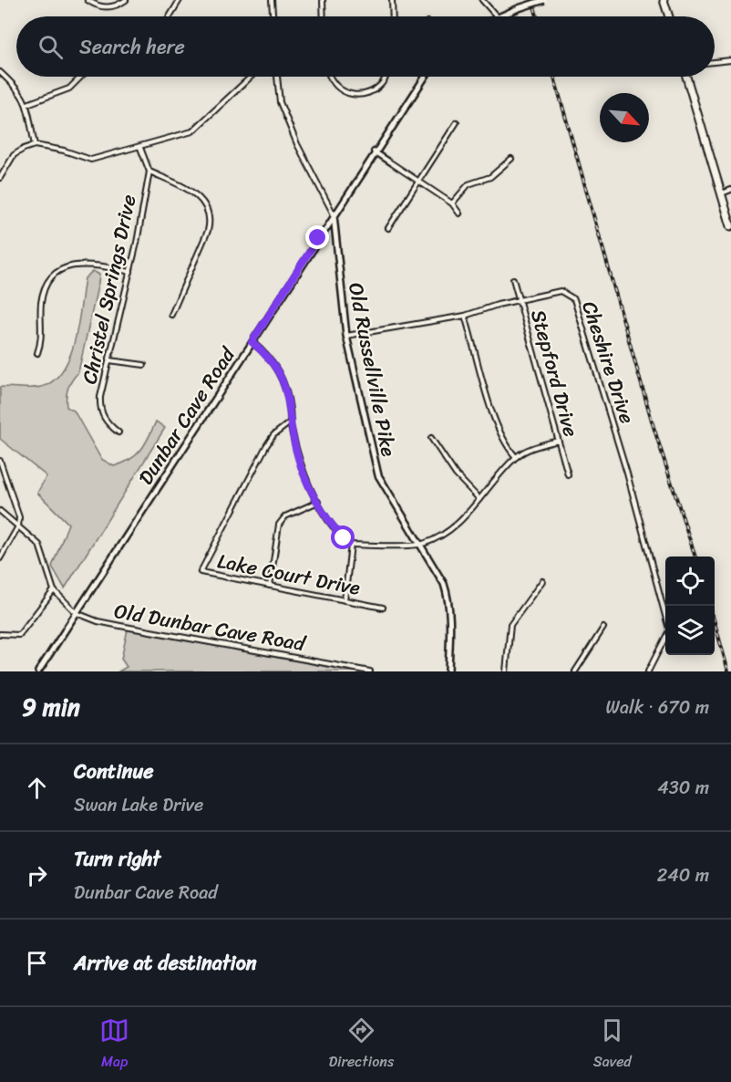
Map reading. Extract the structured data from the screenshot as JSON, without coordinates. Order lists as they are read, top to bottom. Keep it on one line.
{"streets":{"main road":["Old Russellville Pike","Dunbar Cave Road"],"street":["Christel Springs Drive","Cheshire Drive","Stepford Drive","Lake Court Drive","Old Dunbar Cave Road"]},"crossings":[["Cheshire Drive","Old Russellville Pike"],["Cheshire Drive","Stepford Drive"],["Old Russellville Pike","Dunbar Cave Road"],["Dunbar Cave Road","Old Dunbar Cave Road"]],"north":"bottom right","page":{"search":"Search here","heading":["9 min","Walk · 670 m"],"list":[["Continue","Swan Lake Drive","430 m"],["Turn right","Dunbar Cave Road","240 m"],"Arrive at destination"],"nav":["Map","Directions","Saved"]}}
